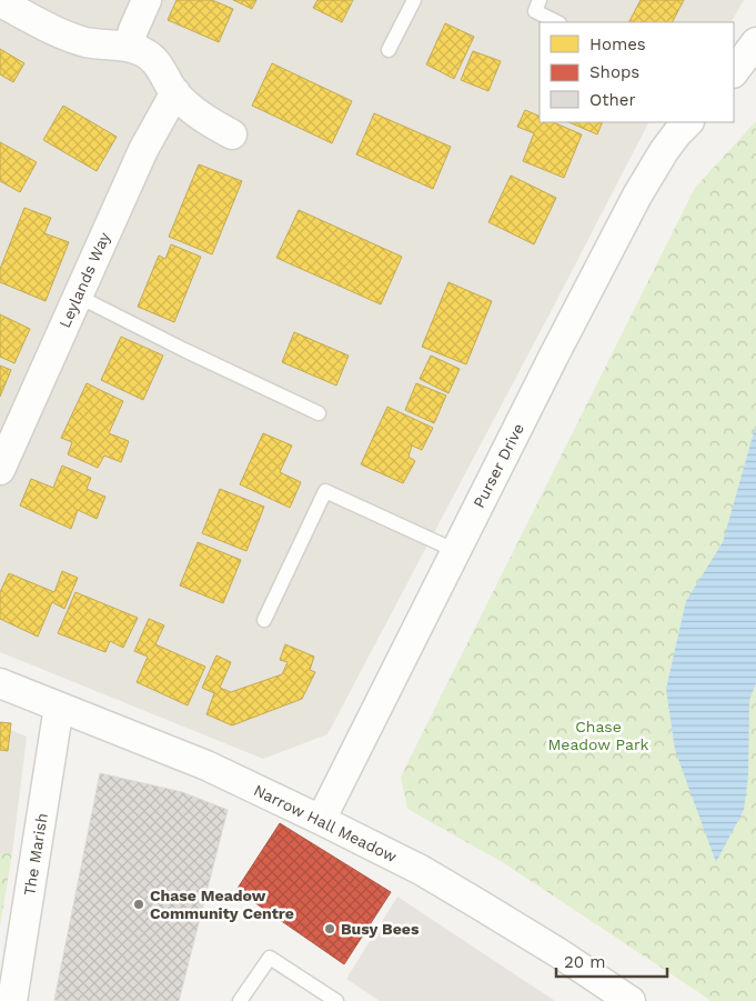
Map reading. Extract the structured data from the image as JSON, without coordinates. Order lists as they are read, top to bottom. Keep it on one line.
{"streets":{"street":["Leylands Way","Purser Drive","Narrow Hall Meadow","The Marish"]},"crossings":[["Purser Drive","Narrow Hall Meadow"],["Narrow Hall Meadow","The Marish"]],"parks":["Chase Meadow Park"],"places":["Chase Meadow Community Centre","Busy Bees"],"legend":["Homes","Shops","Other"],"scale_bar":"20 m"}
